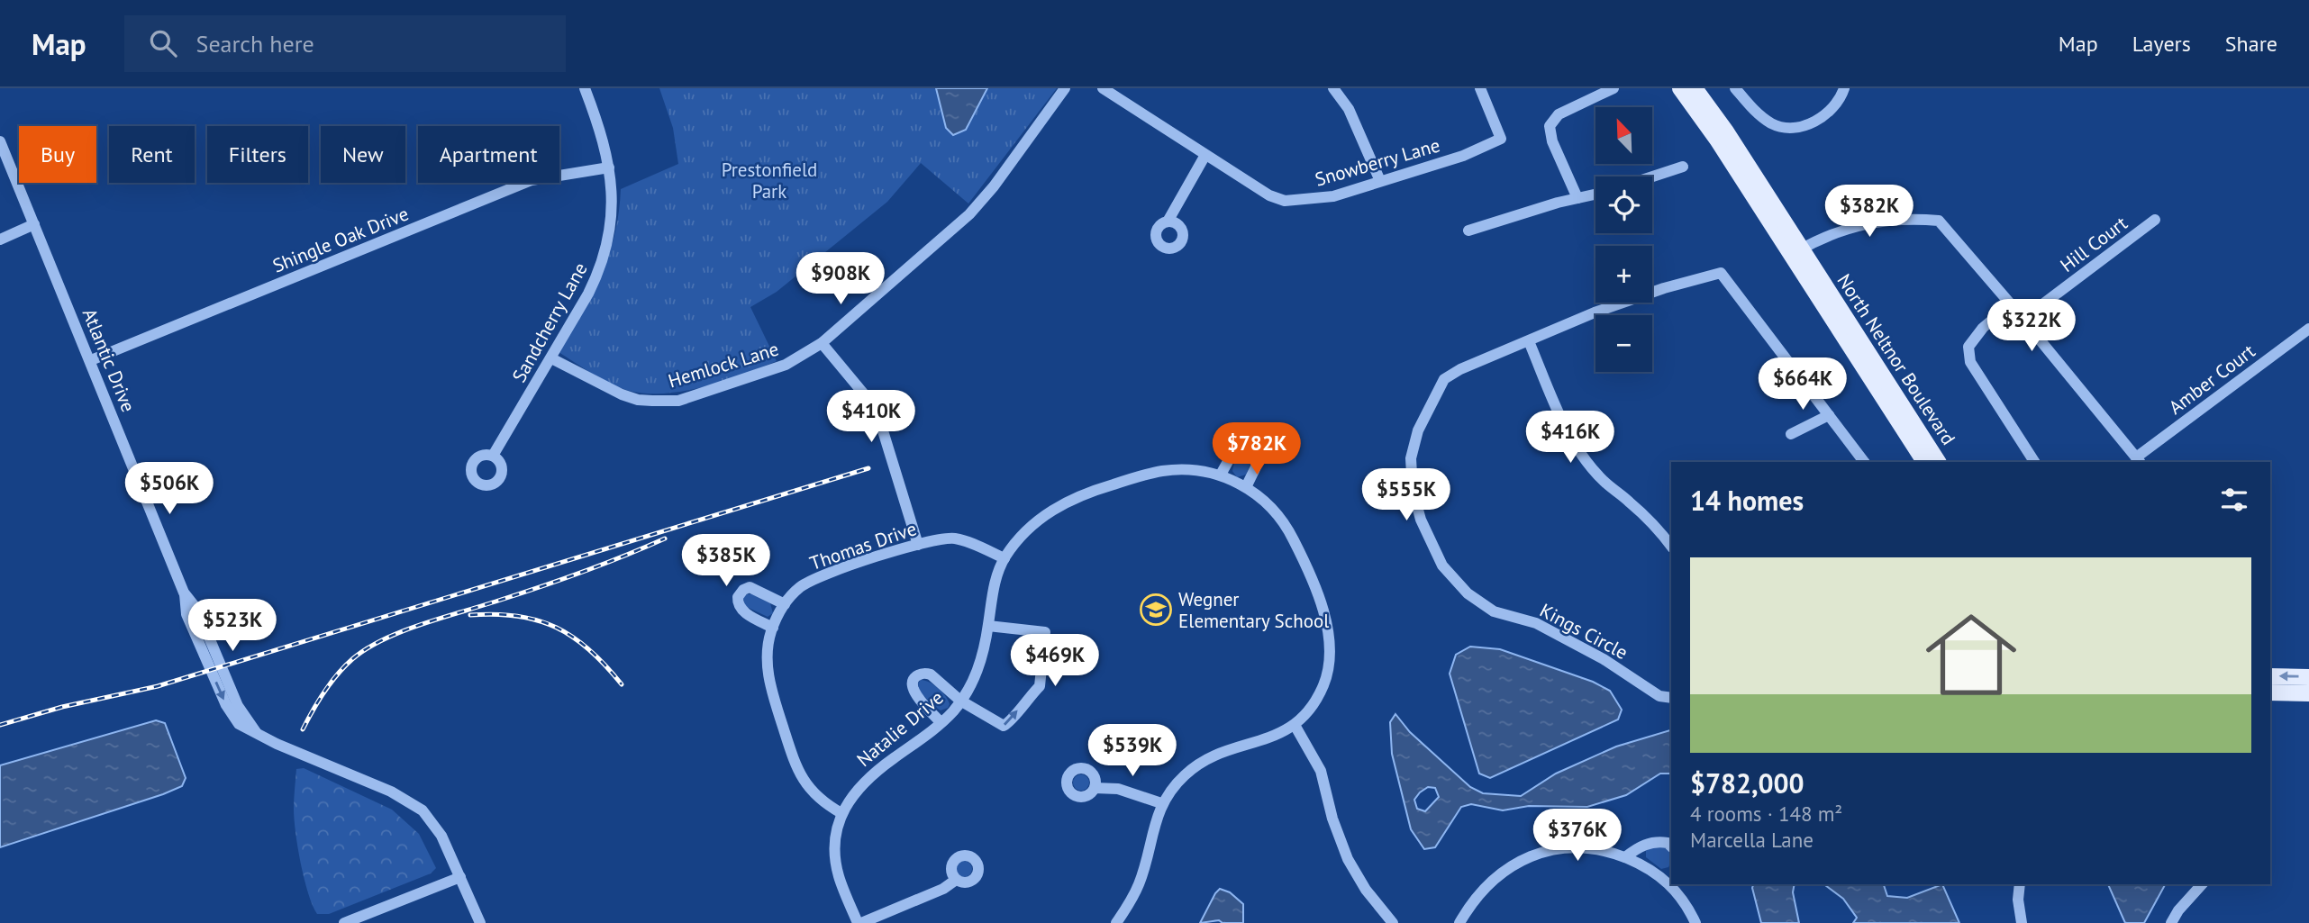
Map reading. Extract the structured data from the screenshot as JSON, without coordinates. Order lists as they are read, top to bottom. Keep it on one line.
{"streets":{"main road":["North Neltnor Boulevard"],"street":["Snowberry Lane","Shingle Oak Drive","Hill Court","Sandcherry Lane","Atlantic Drive","Hemlock Lane","Amber Court","Thomas Drive","Kings Circle","Natalie Drive"]},"crossings":[["Shingle Oak Drive","Sandcherry Lane"],["Shingle Oak Drive","Atlantic Drive"],["Sandcherry Lane","Hemlock Lane"],["Thomas Drive","Natalie Drive"]],"parks":["Prestonfield Park"],"places":{"school or university":["Wegner Elementary School"]},"north":"top left","page":{"header":"Map","search":"Search here","nav":["Map","Layers","Share"],"map_buttons":["+","−"],"chip":["Buy","Rent","Filters","New","Apartment"],"price":["$382K","$908K","$322K","$664K","$410K","$416K","$782K","$506K","$555K","$385K","$523K","$469K","$539K","$376K"],"heading":"14 homes","list":[{"name":"$782,000","note":"4 rooms · 148 m² · Marcella Lane"}]}}
